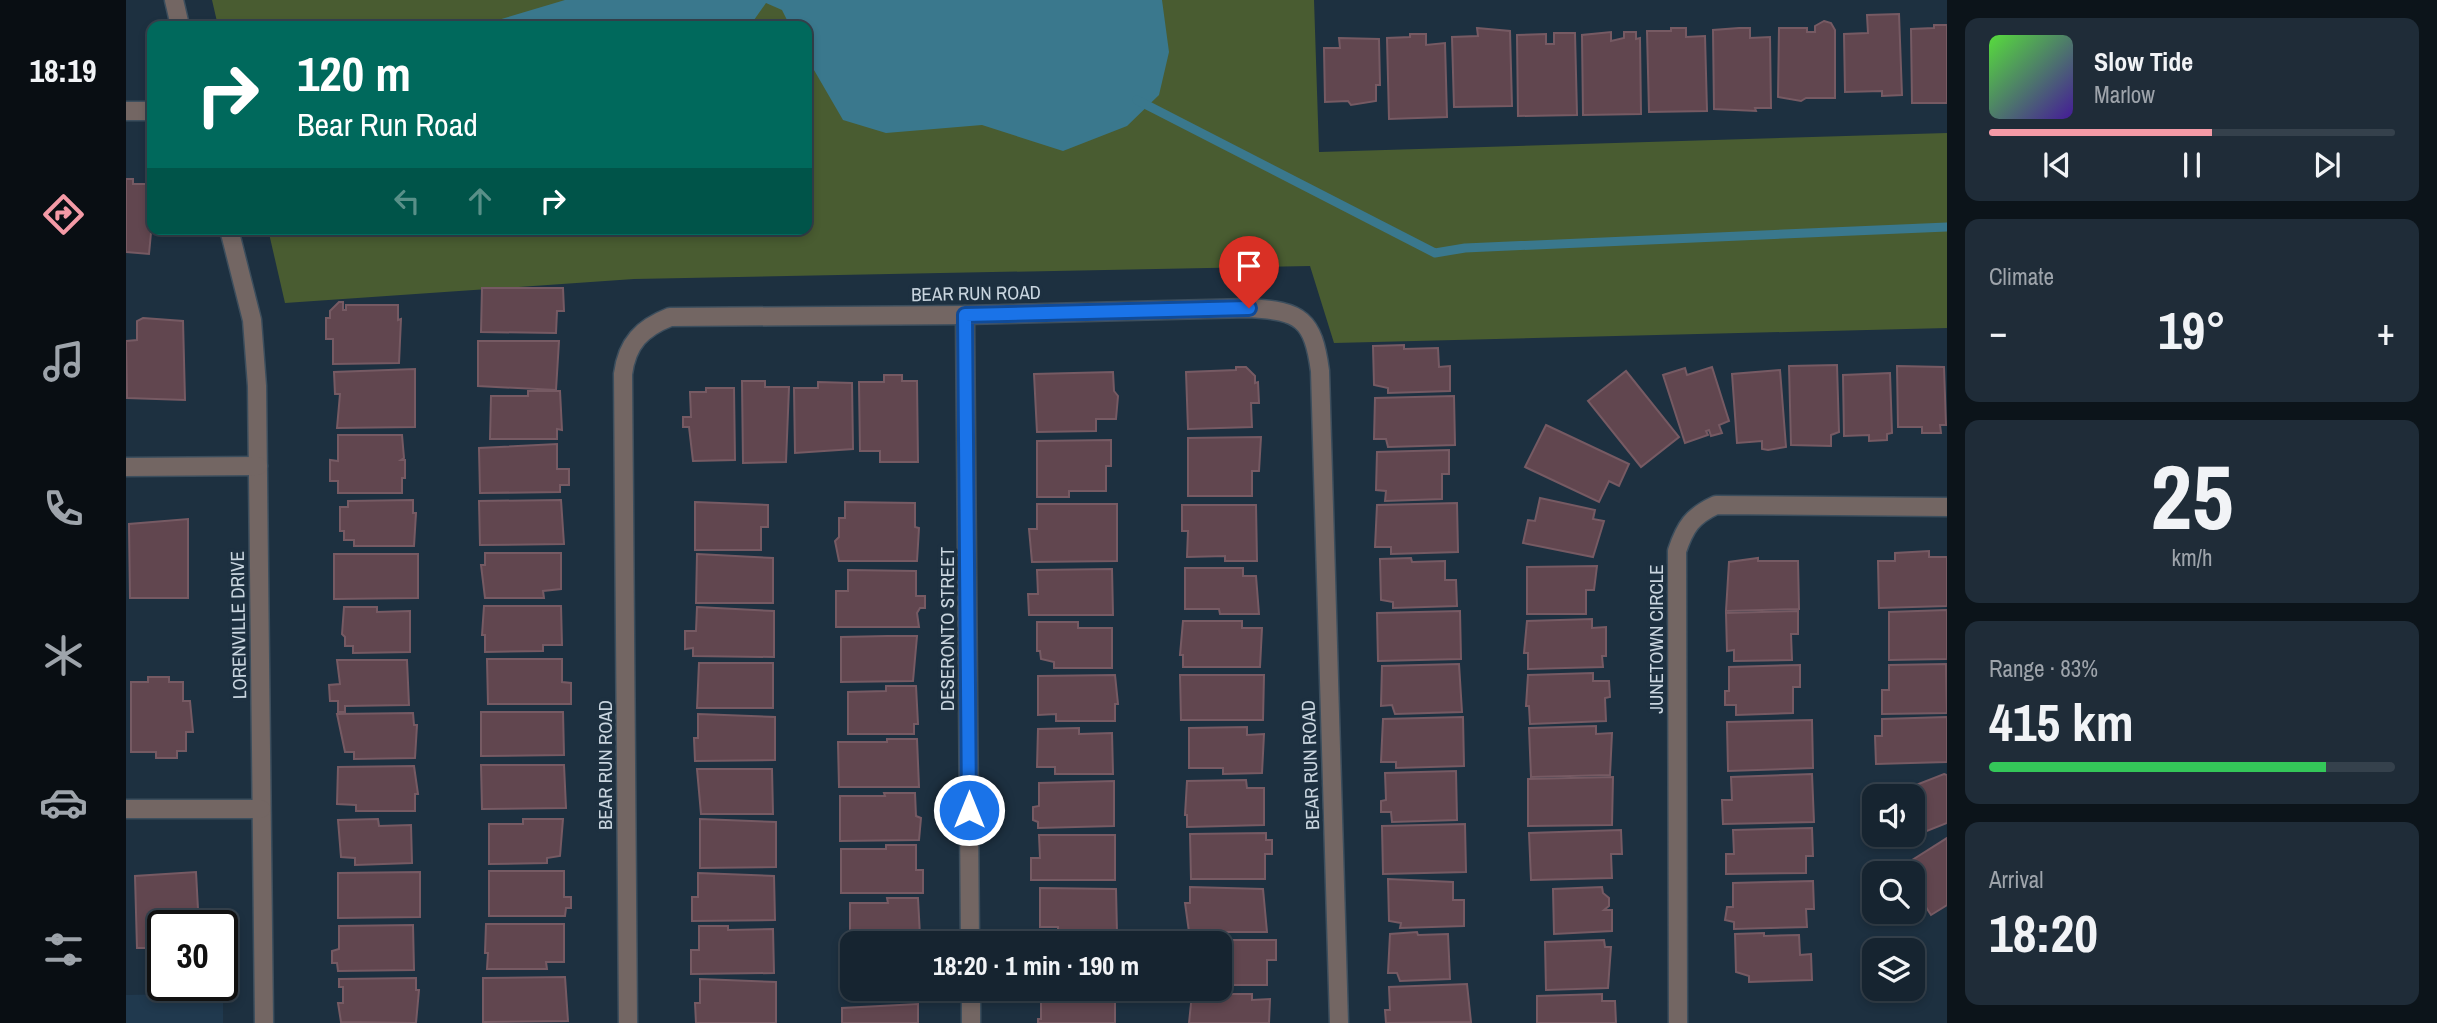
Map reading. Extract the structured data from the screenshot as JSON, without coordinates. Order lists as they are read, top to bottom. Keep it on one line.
{"streets":{"street":["BEAR RUN ROAD","LORENVILLE DRIVE","DESERONTO STREET","JUNETOWN CIRCLE"]},"crossings":[["BEAR RUN ROAD","DESERONTO STREET"]],"page":{"tabs":"18:19","turn":["120 m","Bear Run Road"],"song":["Slow Tide","Marlow"],"tile":["Climate",["25","km/h"],["Range · 83%","415 km"],["Arrival","18:20"]],"heat":["−","19°","+"],"limit":"30","trip":"18:20 · 1 min · 190 m"}}
